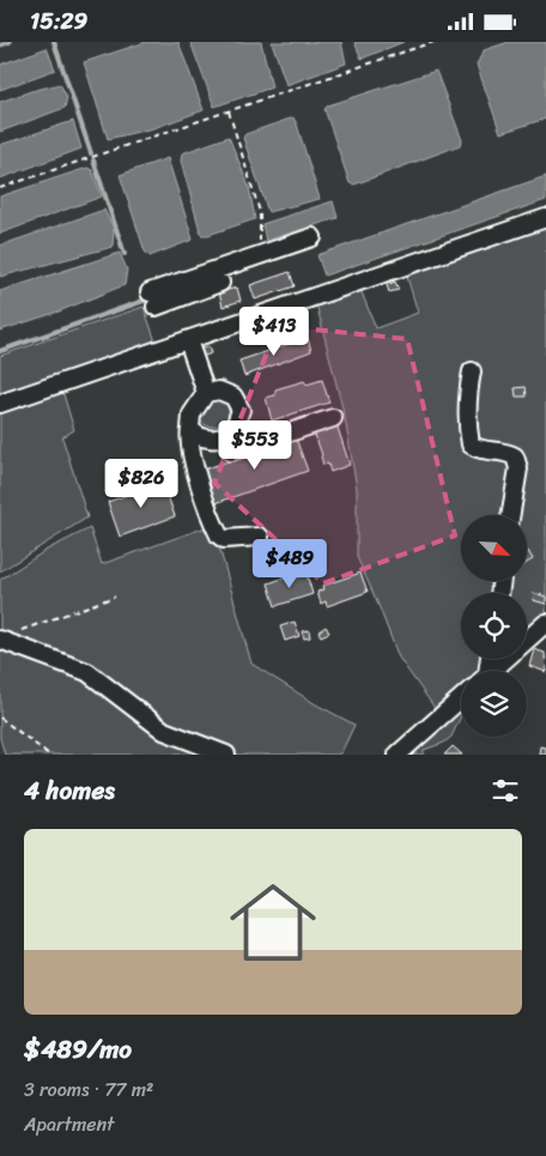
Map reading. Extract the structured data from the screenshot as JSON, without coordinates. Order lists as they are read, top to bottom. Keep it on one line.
{"north":"bottom right","page":{"status":"15:29","price":["$413","$553","$826","$489"],"heading":"4 homes","list":[{"name":"$489/mo","note":"3 rooms · 77 m² · Apartment"}]}}
